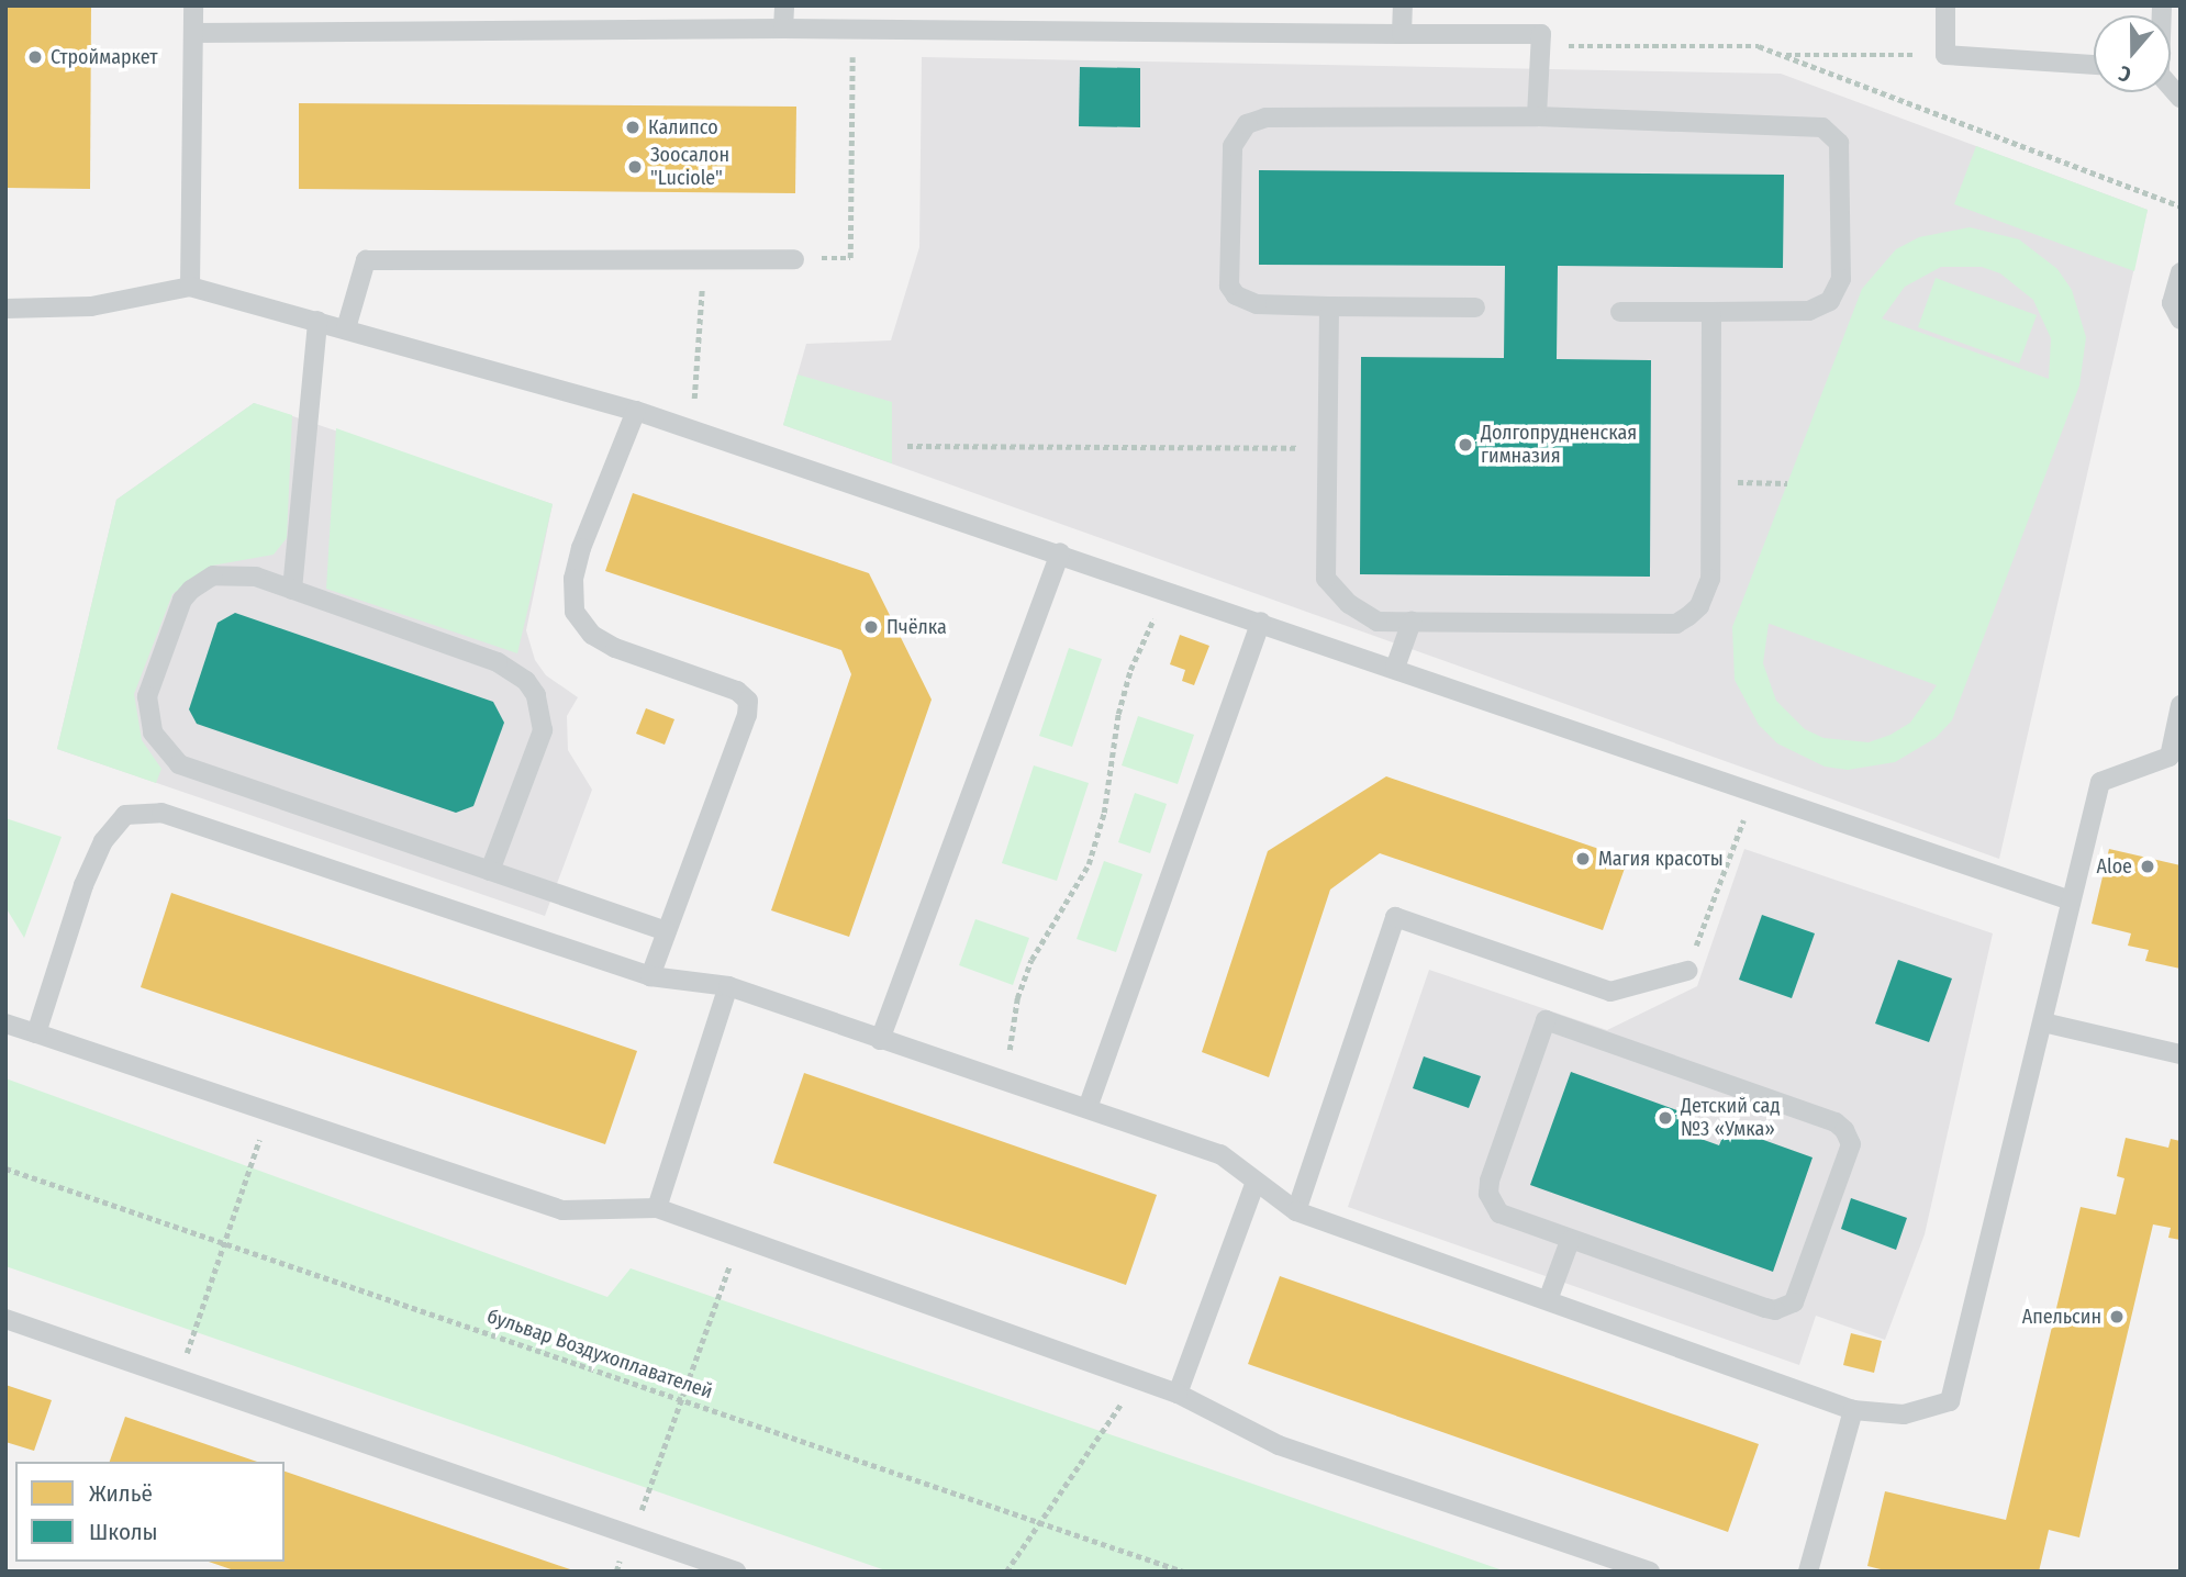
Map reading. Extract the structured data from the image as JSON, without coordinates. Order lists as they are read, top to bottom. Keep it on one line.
{"streets":{"path":["бульвар Воздухоплавателей"]},"places":["Строймаркет","Калипсо","Зоосалон \"Luciole\"","Долгопрудненская гимназия","Пчёлка","Магия красоты","Aloe","Детский сад №3 «Умка»","Апельсин"],"legend":["Жильё","Школы"],"north":"bottom"}
